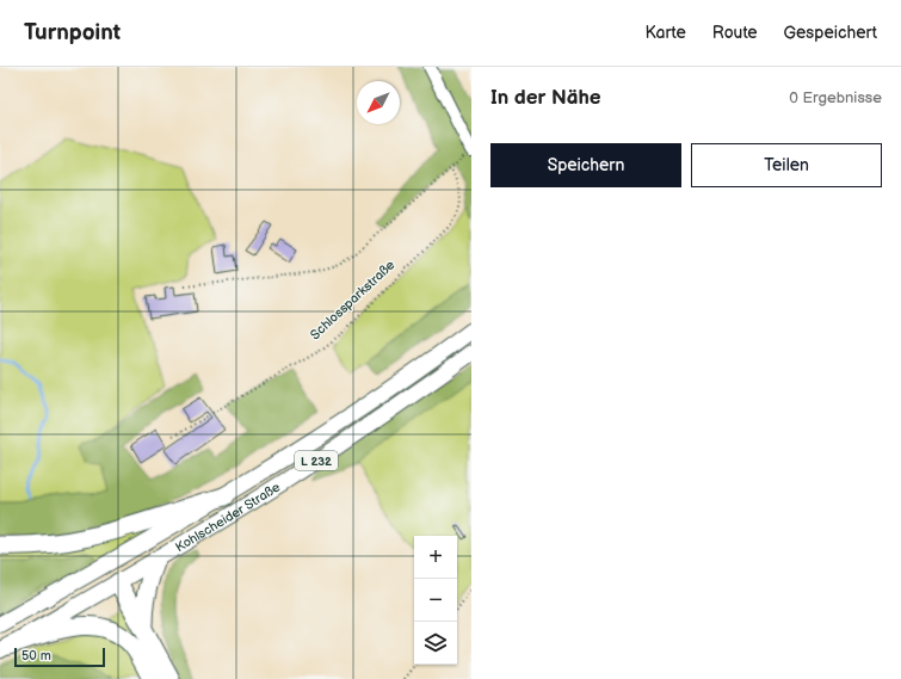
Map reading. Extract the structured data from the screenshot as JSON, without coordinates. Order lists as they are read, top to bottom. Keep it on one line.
{"streets":{"main road":["L 232","Kohlscheider Straße"],"path":["Schlossparkstraße"]},"scale_bar":"50 m","north":"bottom left","page":{"header":"Turnpoint","nav":["Karte","Route","Gespeichert"],"heading":["In der Nähe","0 Ergebnisse"],"buttons":["Speichern","Teilen"],"map_buttons":["+","−"],"scale":"50 m"}}
